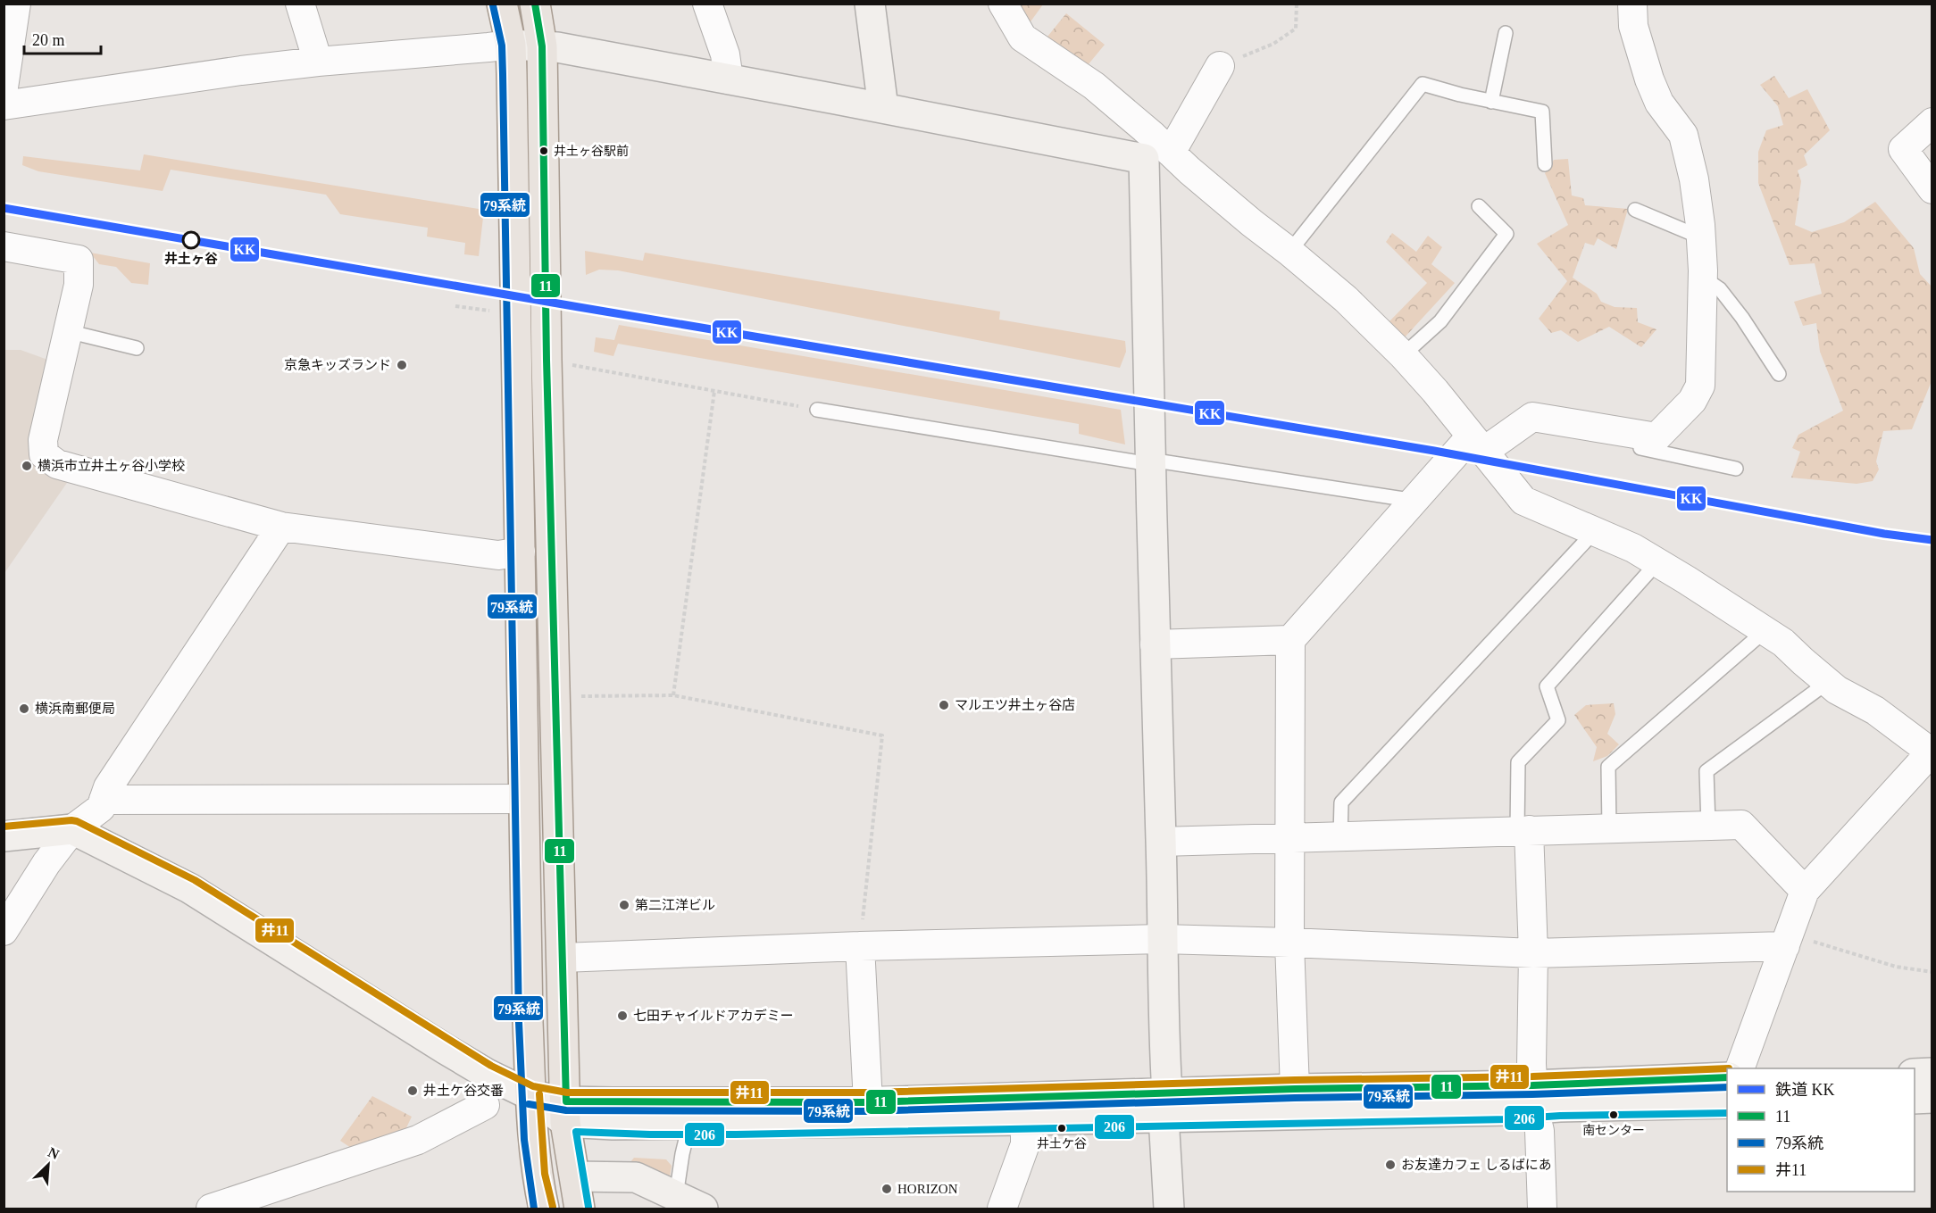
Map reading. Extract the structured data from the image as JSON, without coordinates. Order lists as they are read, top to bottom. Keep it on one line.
{"places":["井土ヶ谷駅前","井土ヶ谷","京急キッズランド","横浜市立井土ヶ谷小学校","マルエツ井土ヶ谷店","横浜南郵便局","第二江洋ビル","七田チャイルドアカデミー","井土ケ谷交番","南センター","井土ケ谷","お友達カフェ しるばにあ","HORIZON"],"lines":["transit line 11","transit line 79系統","rail line KK","transit line 井11","transit line 206"],"legend":["鉄道 KK","11","79系統","井11"],"scale_bar":"20 m","north":"top right"}
